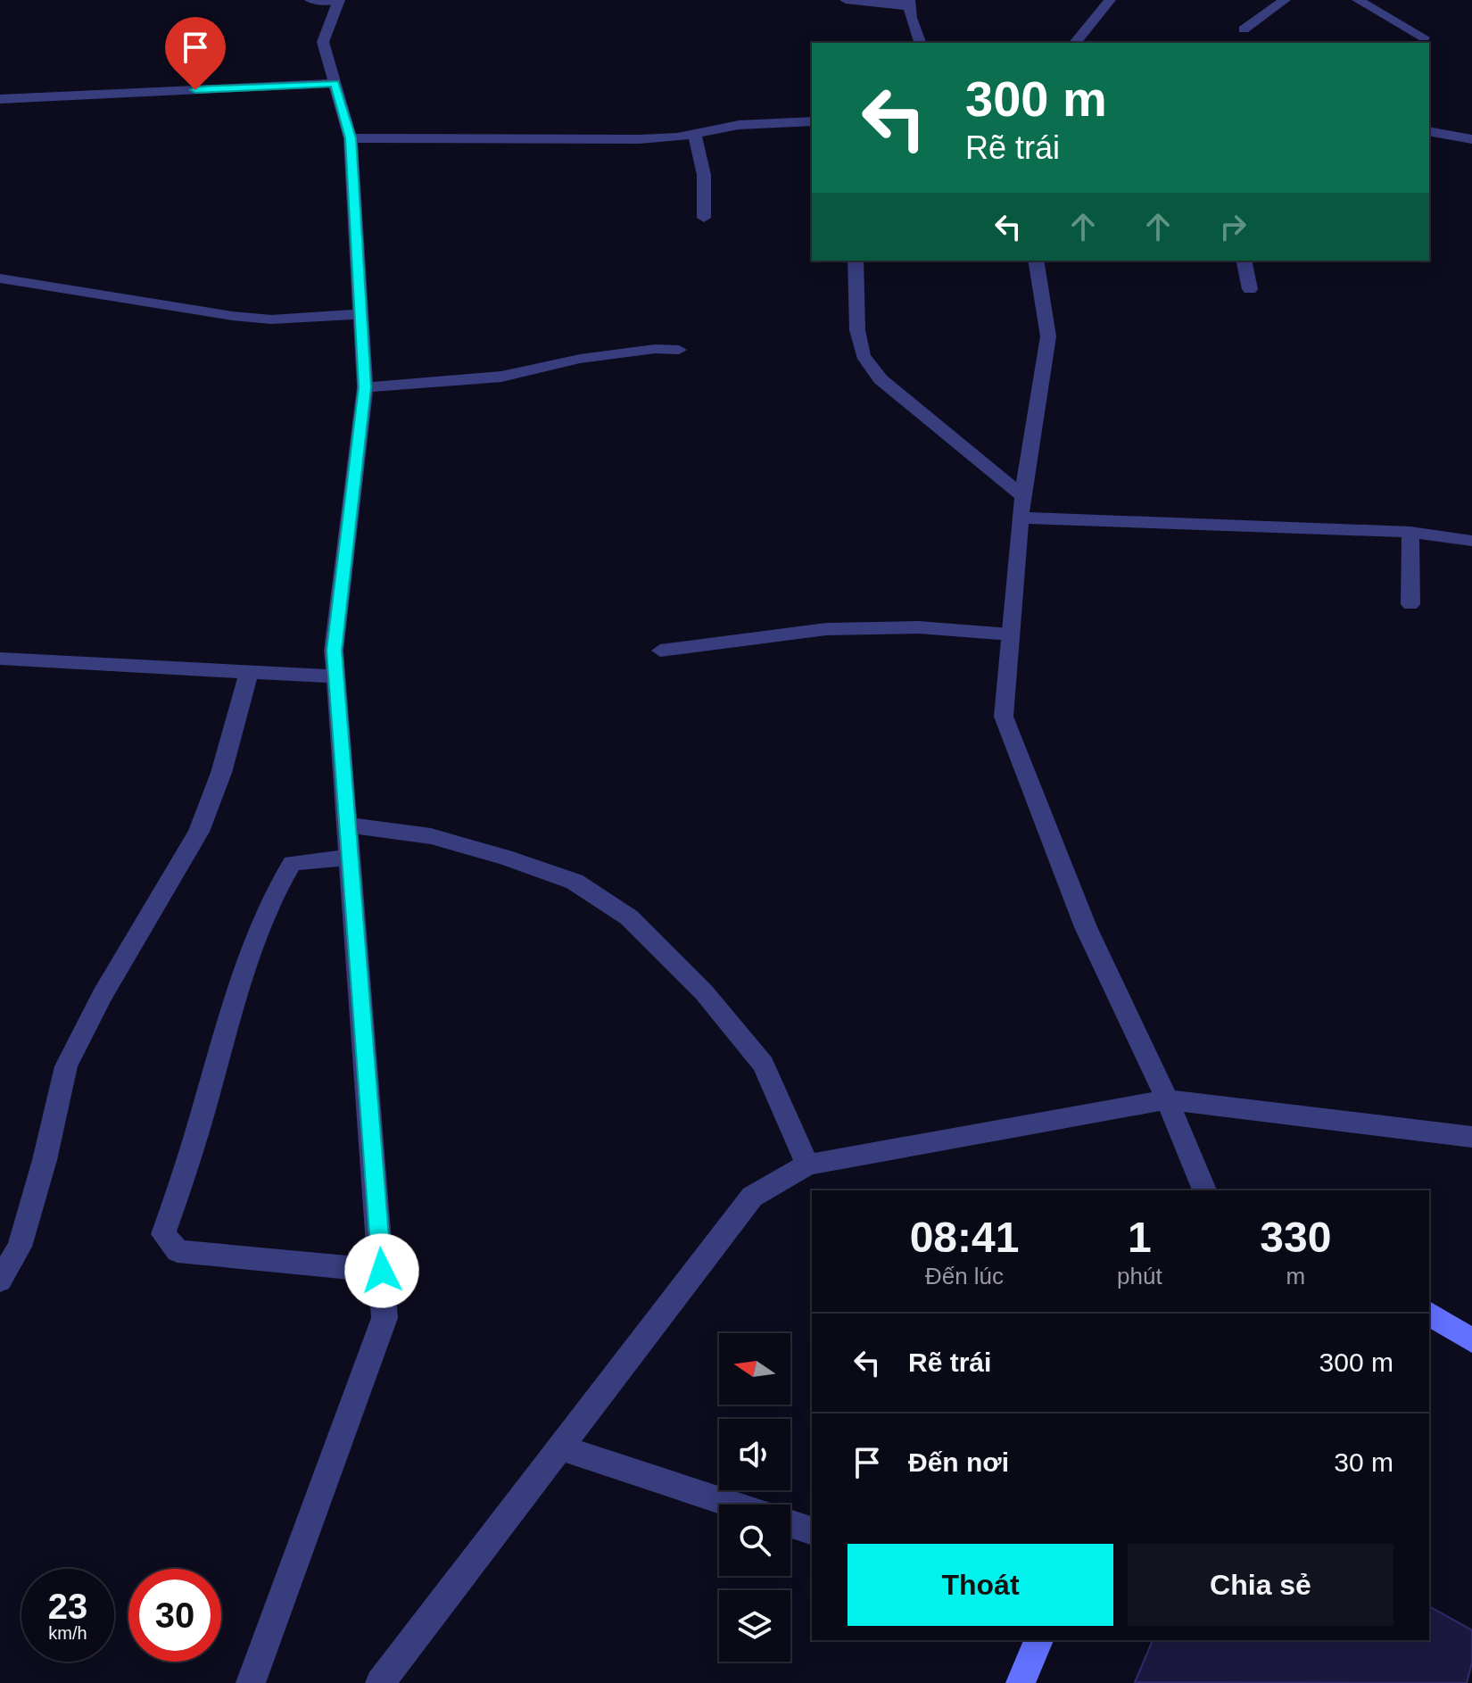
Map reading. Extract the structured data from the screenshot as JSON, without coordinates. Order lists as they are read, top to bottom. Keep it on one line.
{"north":"left","page":{"turn":["300 m","Rẽ trái"],"eta":["08:41","Đến lúc","1","phút","330","m"],"list":[{"name":"Rẽ trái","value":"300 m"},{"name":"Đến nơi","value":"30 m"}],"buttons":["Thoát","Chia sẻ"],"speed":"23 km/h","limit":"30"}}
